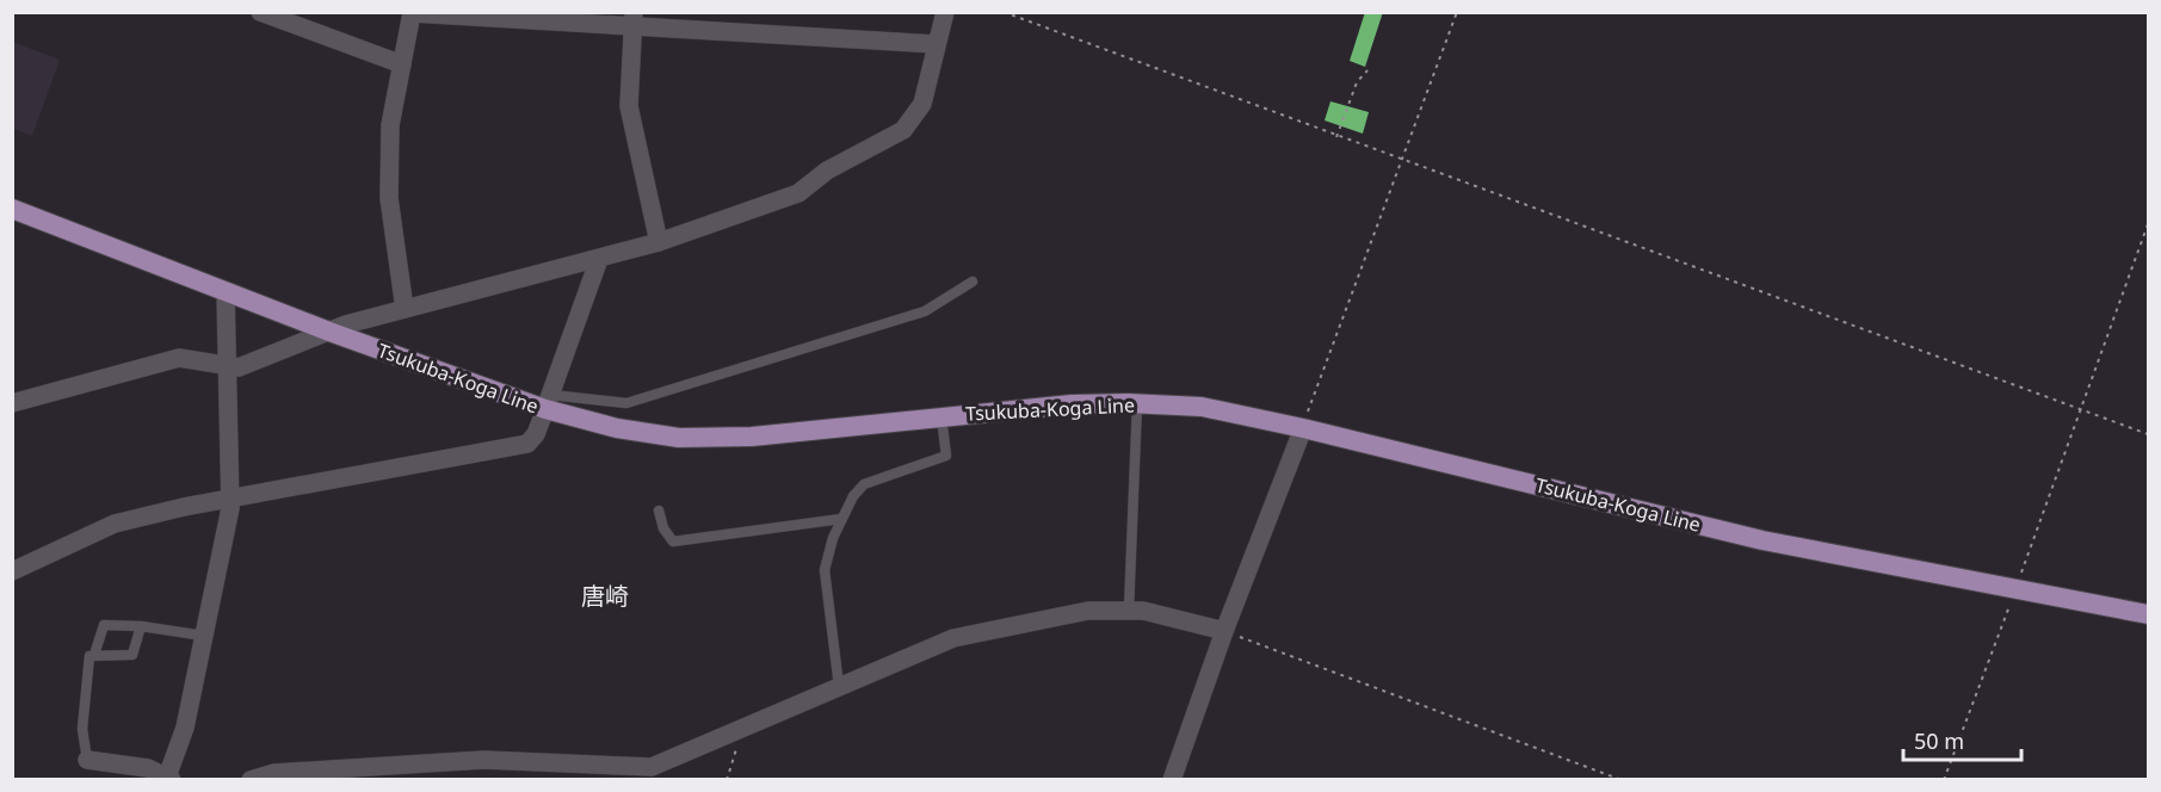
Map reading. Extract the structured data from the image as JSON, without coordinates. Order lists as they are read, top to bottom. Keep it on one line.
{"streets":{"main road":["Tsukuba-Koga Line"]},"districts":["唐崎"],"scale_bar":"50 m"}
